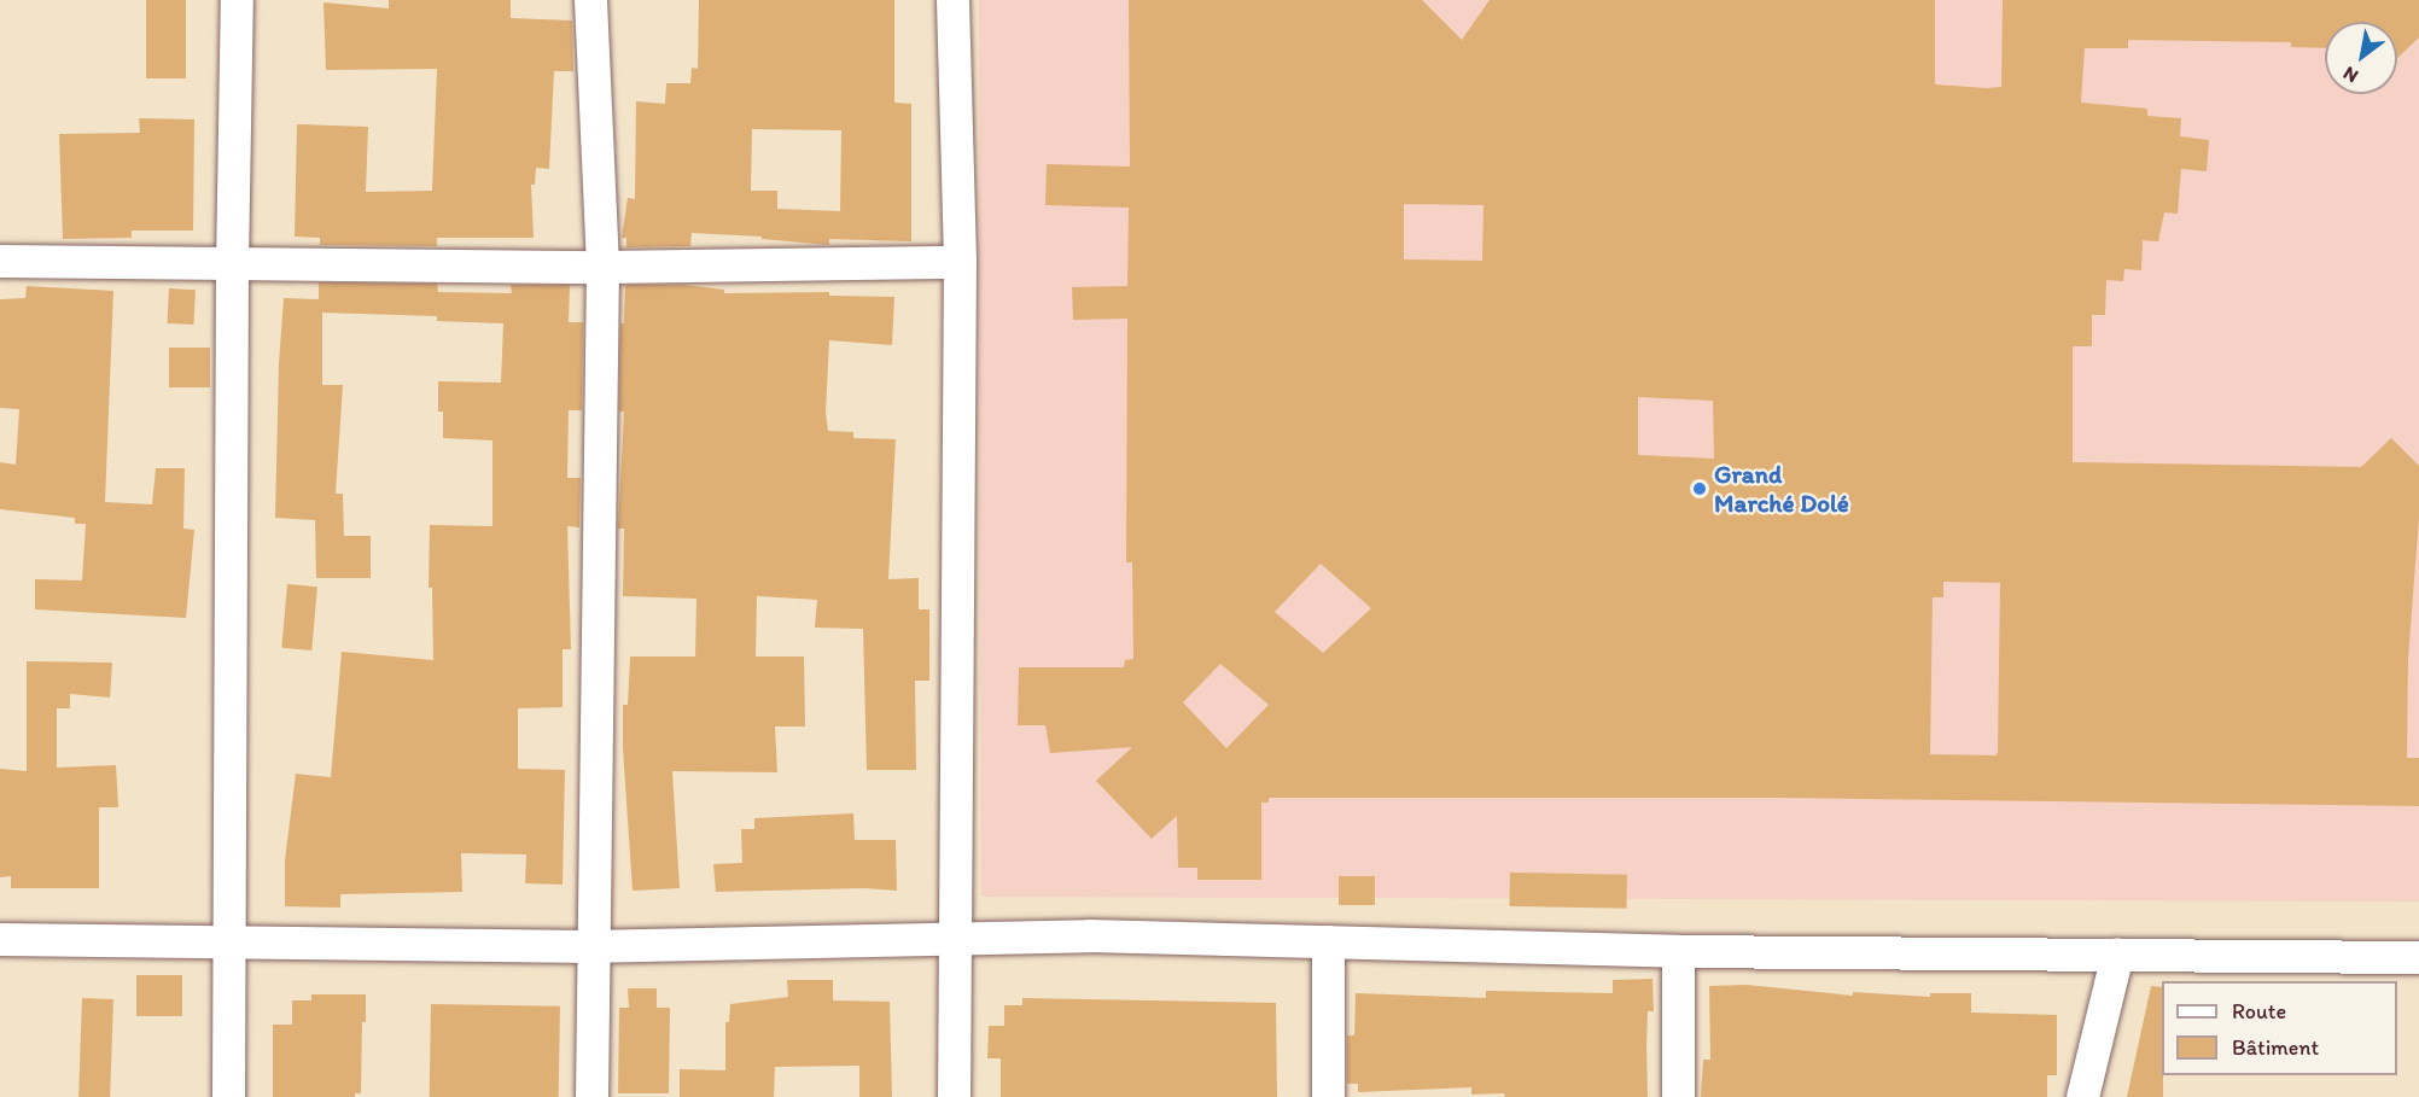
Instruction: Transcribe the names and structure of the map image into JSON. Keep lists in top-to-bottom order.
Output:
{
  "places": ["Grand Marché Dolé"],
  "legend": ["Route", "Bâtiment"],
  "north": "bottom left"
}
